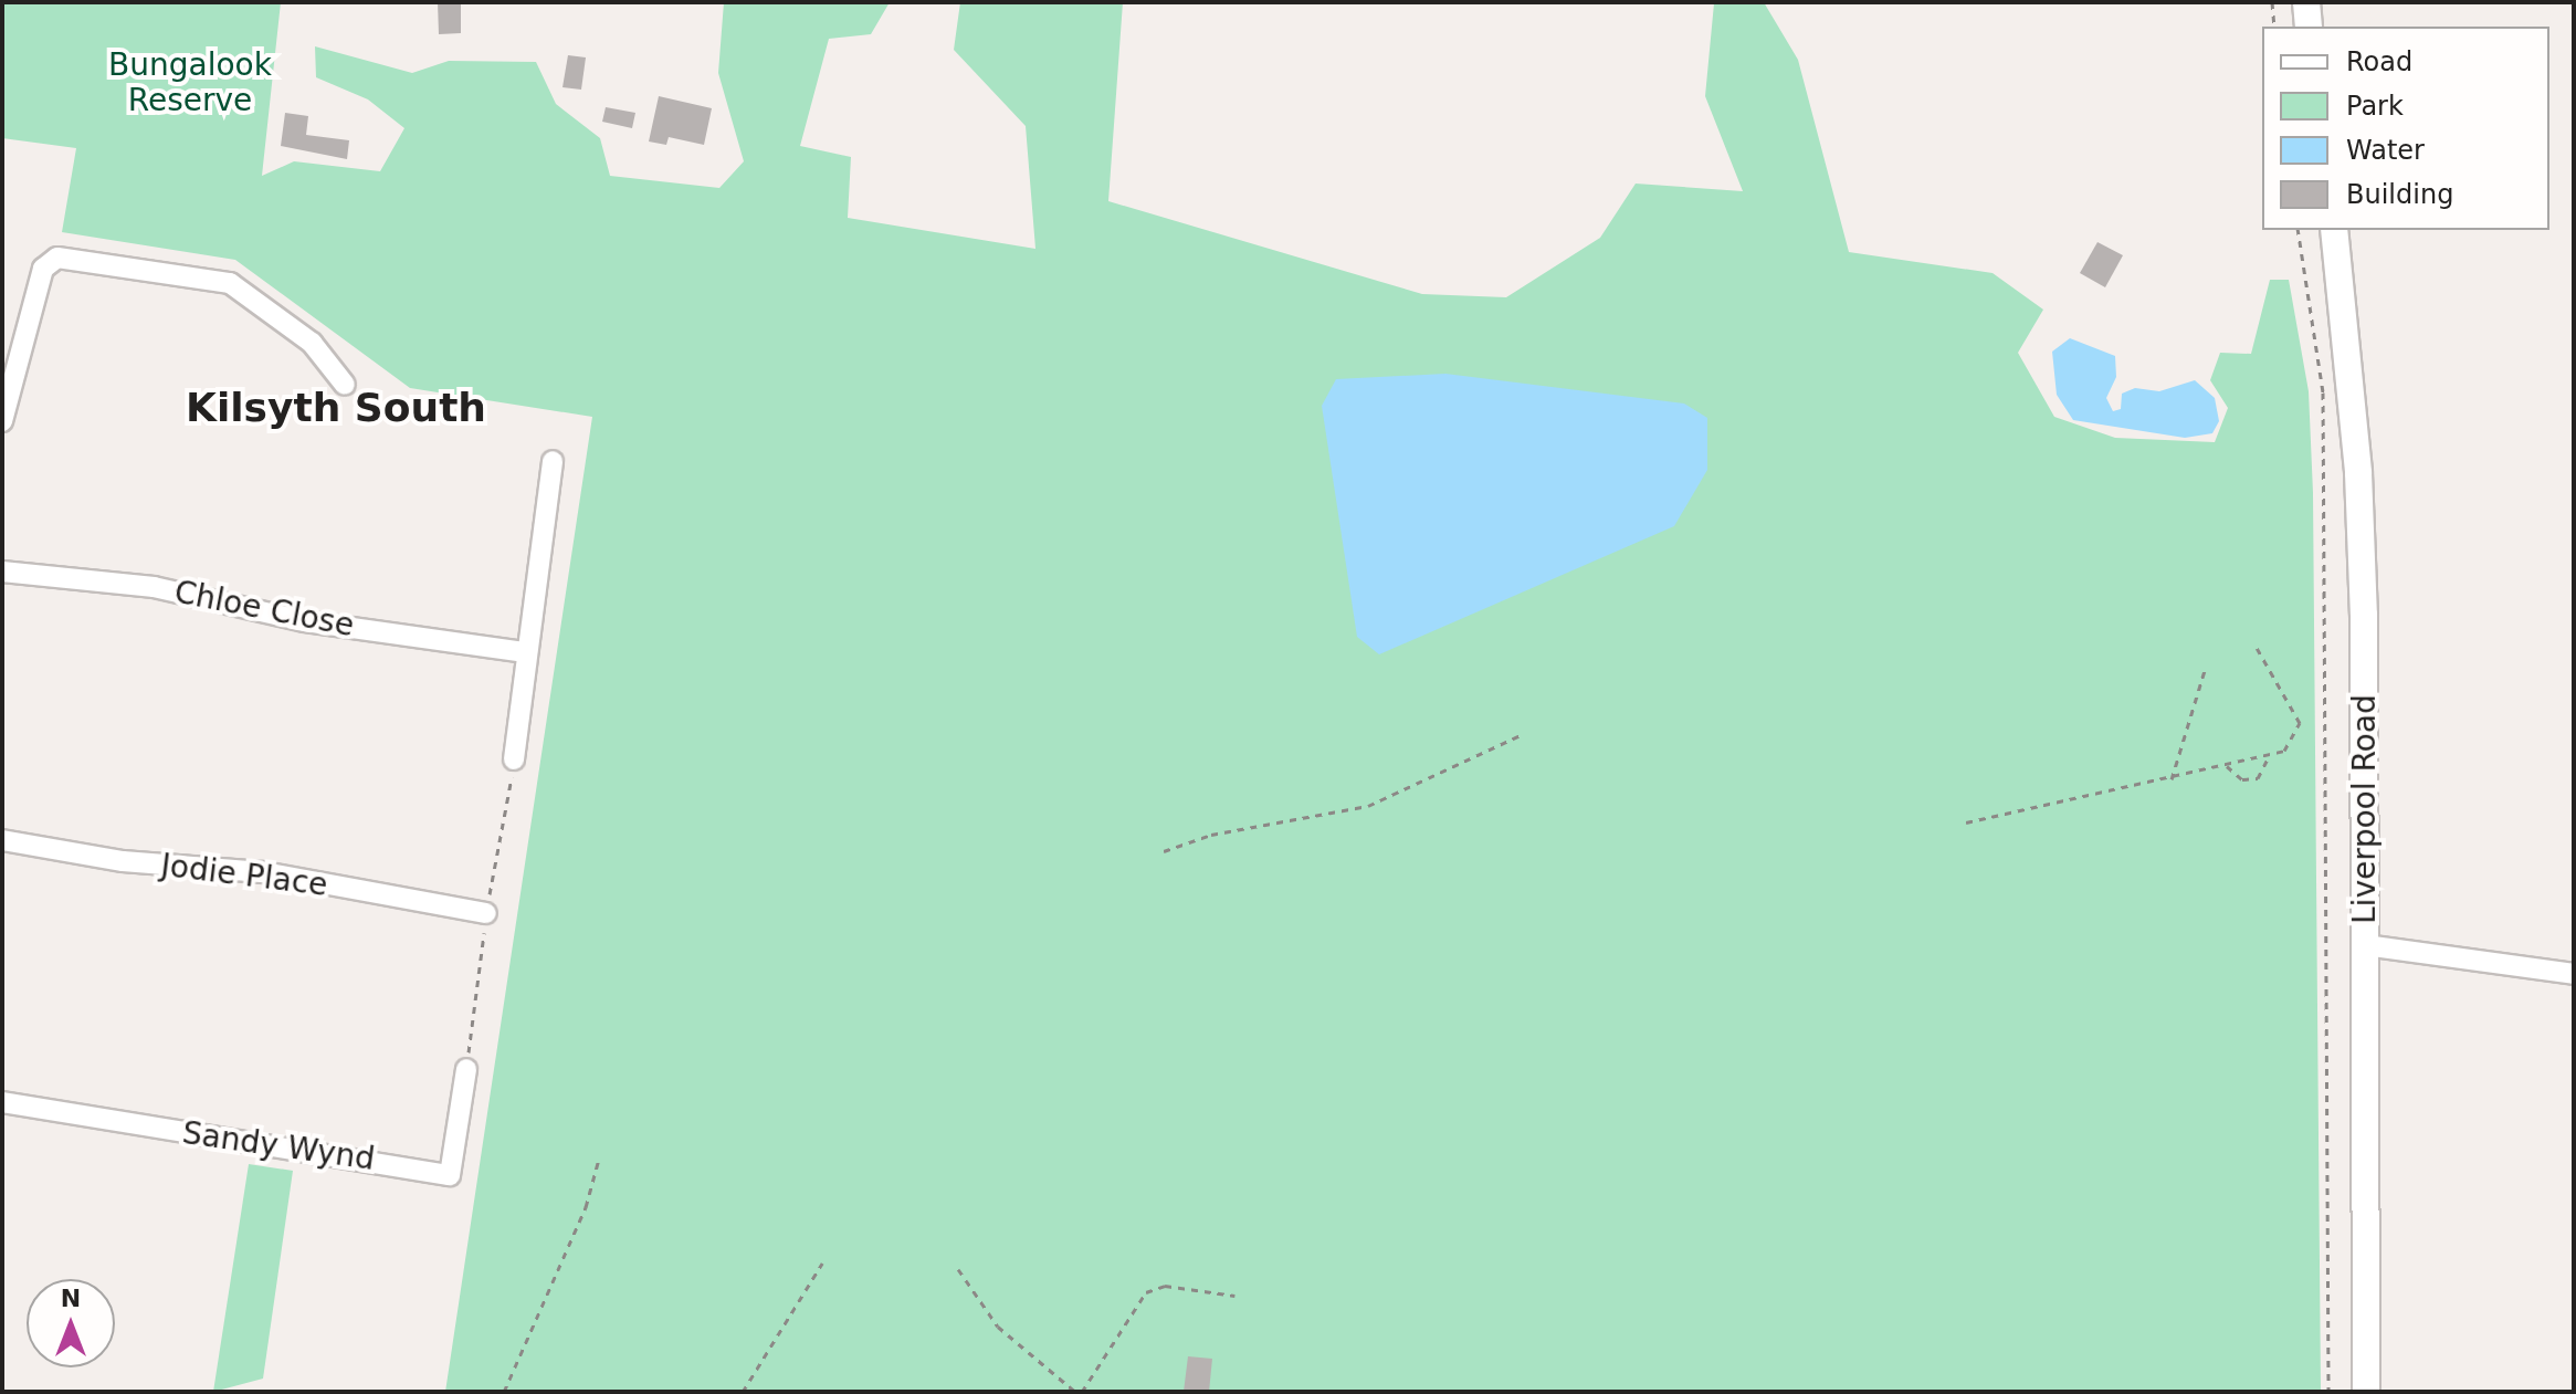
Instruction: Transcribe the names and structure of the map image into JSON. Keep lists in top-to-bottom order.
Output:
{
  "streets": {
    "main road": ["Liverpool Road"],
    "street": ["Chloe Close", "Jodie Place", "Sandy Wynd"]
  },
  "districts": ["Kilsyth South"],
  "parks": ["Bungalook Reserve"],
  "legend": [
    "Road",
    "Park",
    "Water",
    "Building"
  ],
  "north": "top"
}
